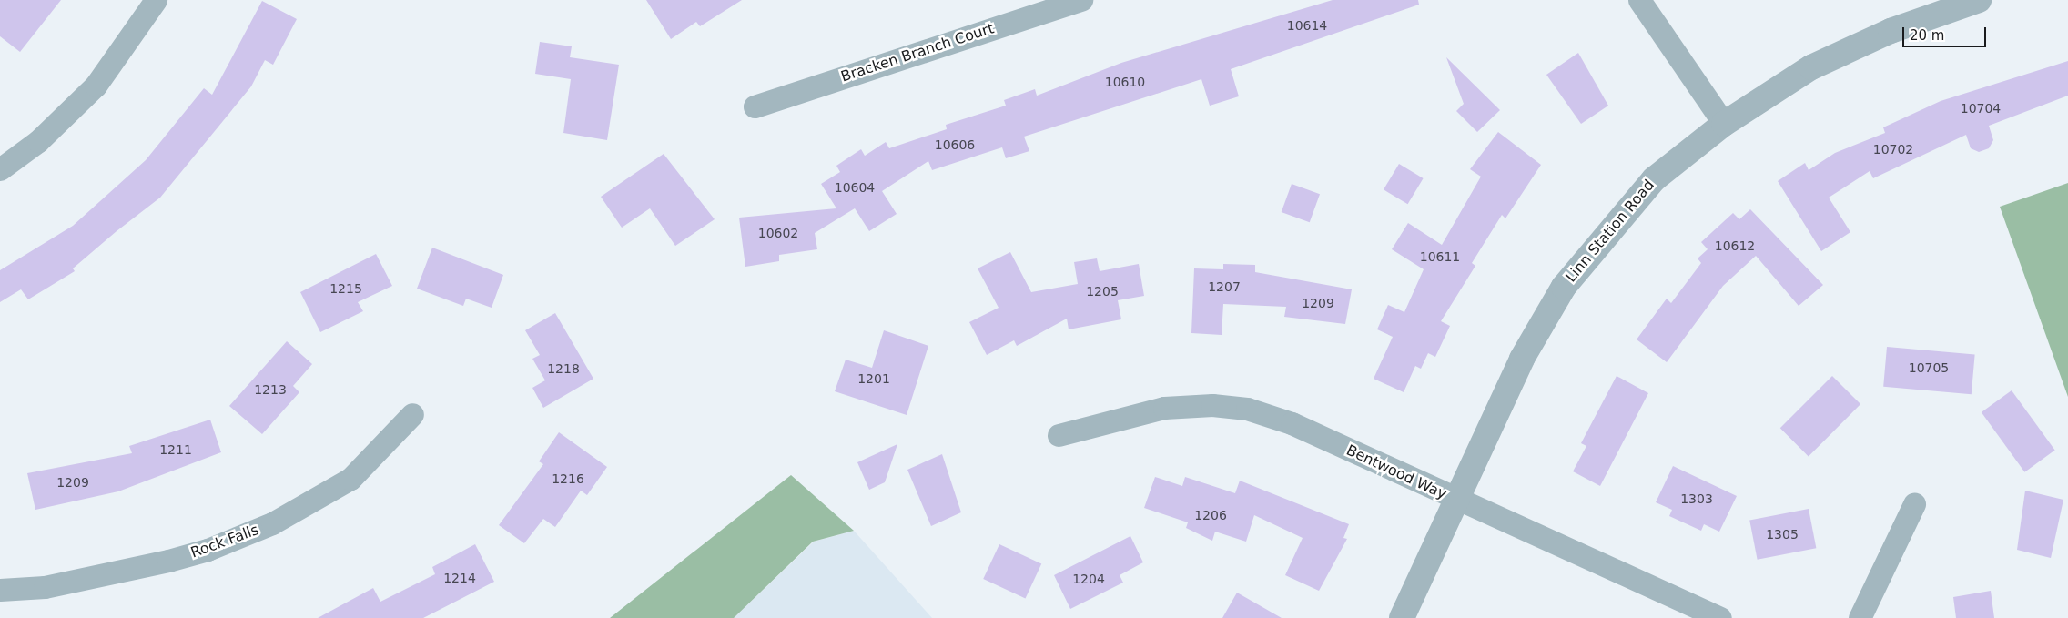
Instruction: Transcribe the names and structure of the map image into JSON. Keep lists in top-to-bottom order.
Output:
{
  "streets": {
    "street": [
      "Bracken Branch Court",
      "Linn Station Road",
      "Bentwood Way",
      "Rock Falls"
    ]
  },
  "crossings": [
    ["Linn Station Road", "Bentwood Way"]
  ],
  "house_numbers": [
    "10614",
    "10610",
    "10704",
    "10606",
    "10702",
    "10604",
    "10602",
    "10612",
    "10611",
    "1207",
    "1215",
    "1205",
    "1209",
    "10705",
    "1218",
    "1201",
    "1213",
    "1211",
    "1216",
    "1209",
    "1303",
    "1206",
    "1305",
    "1214",
    "1204"
  ],
  "scale_bar": "20 m"
}
